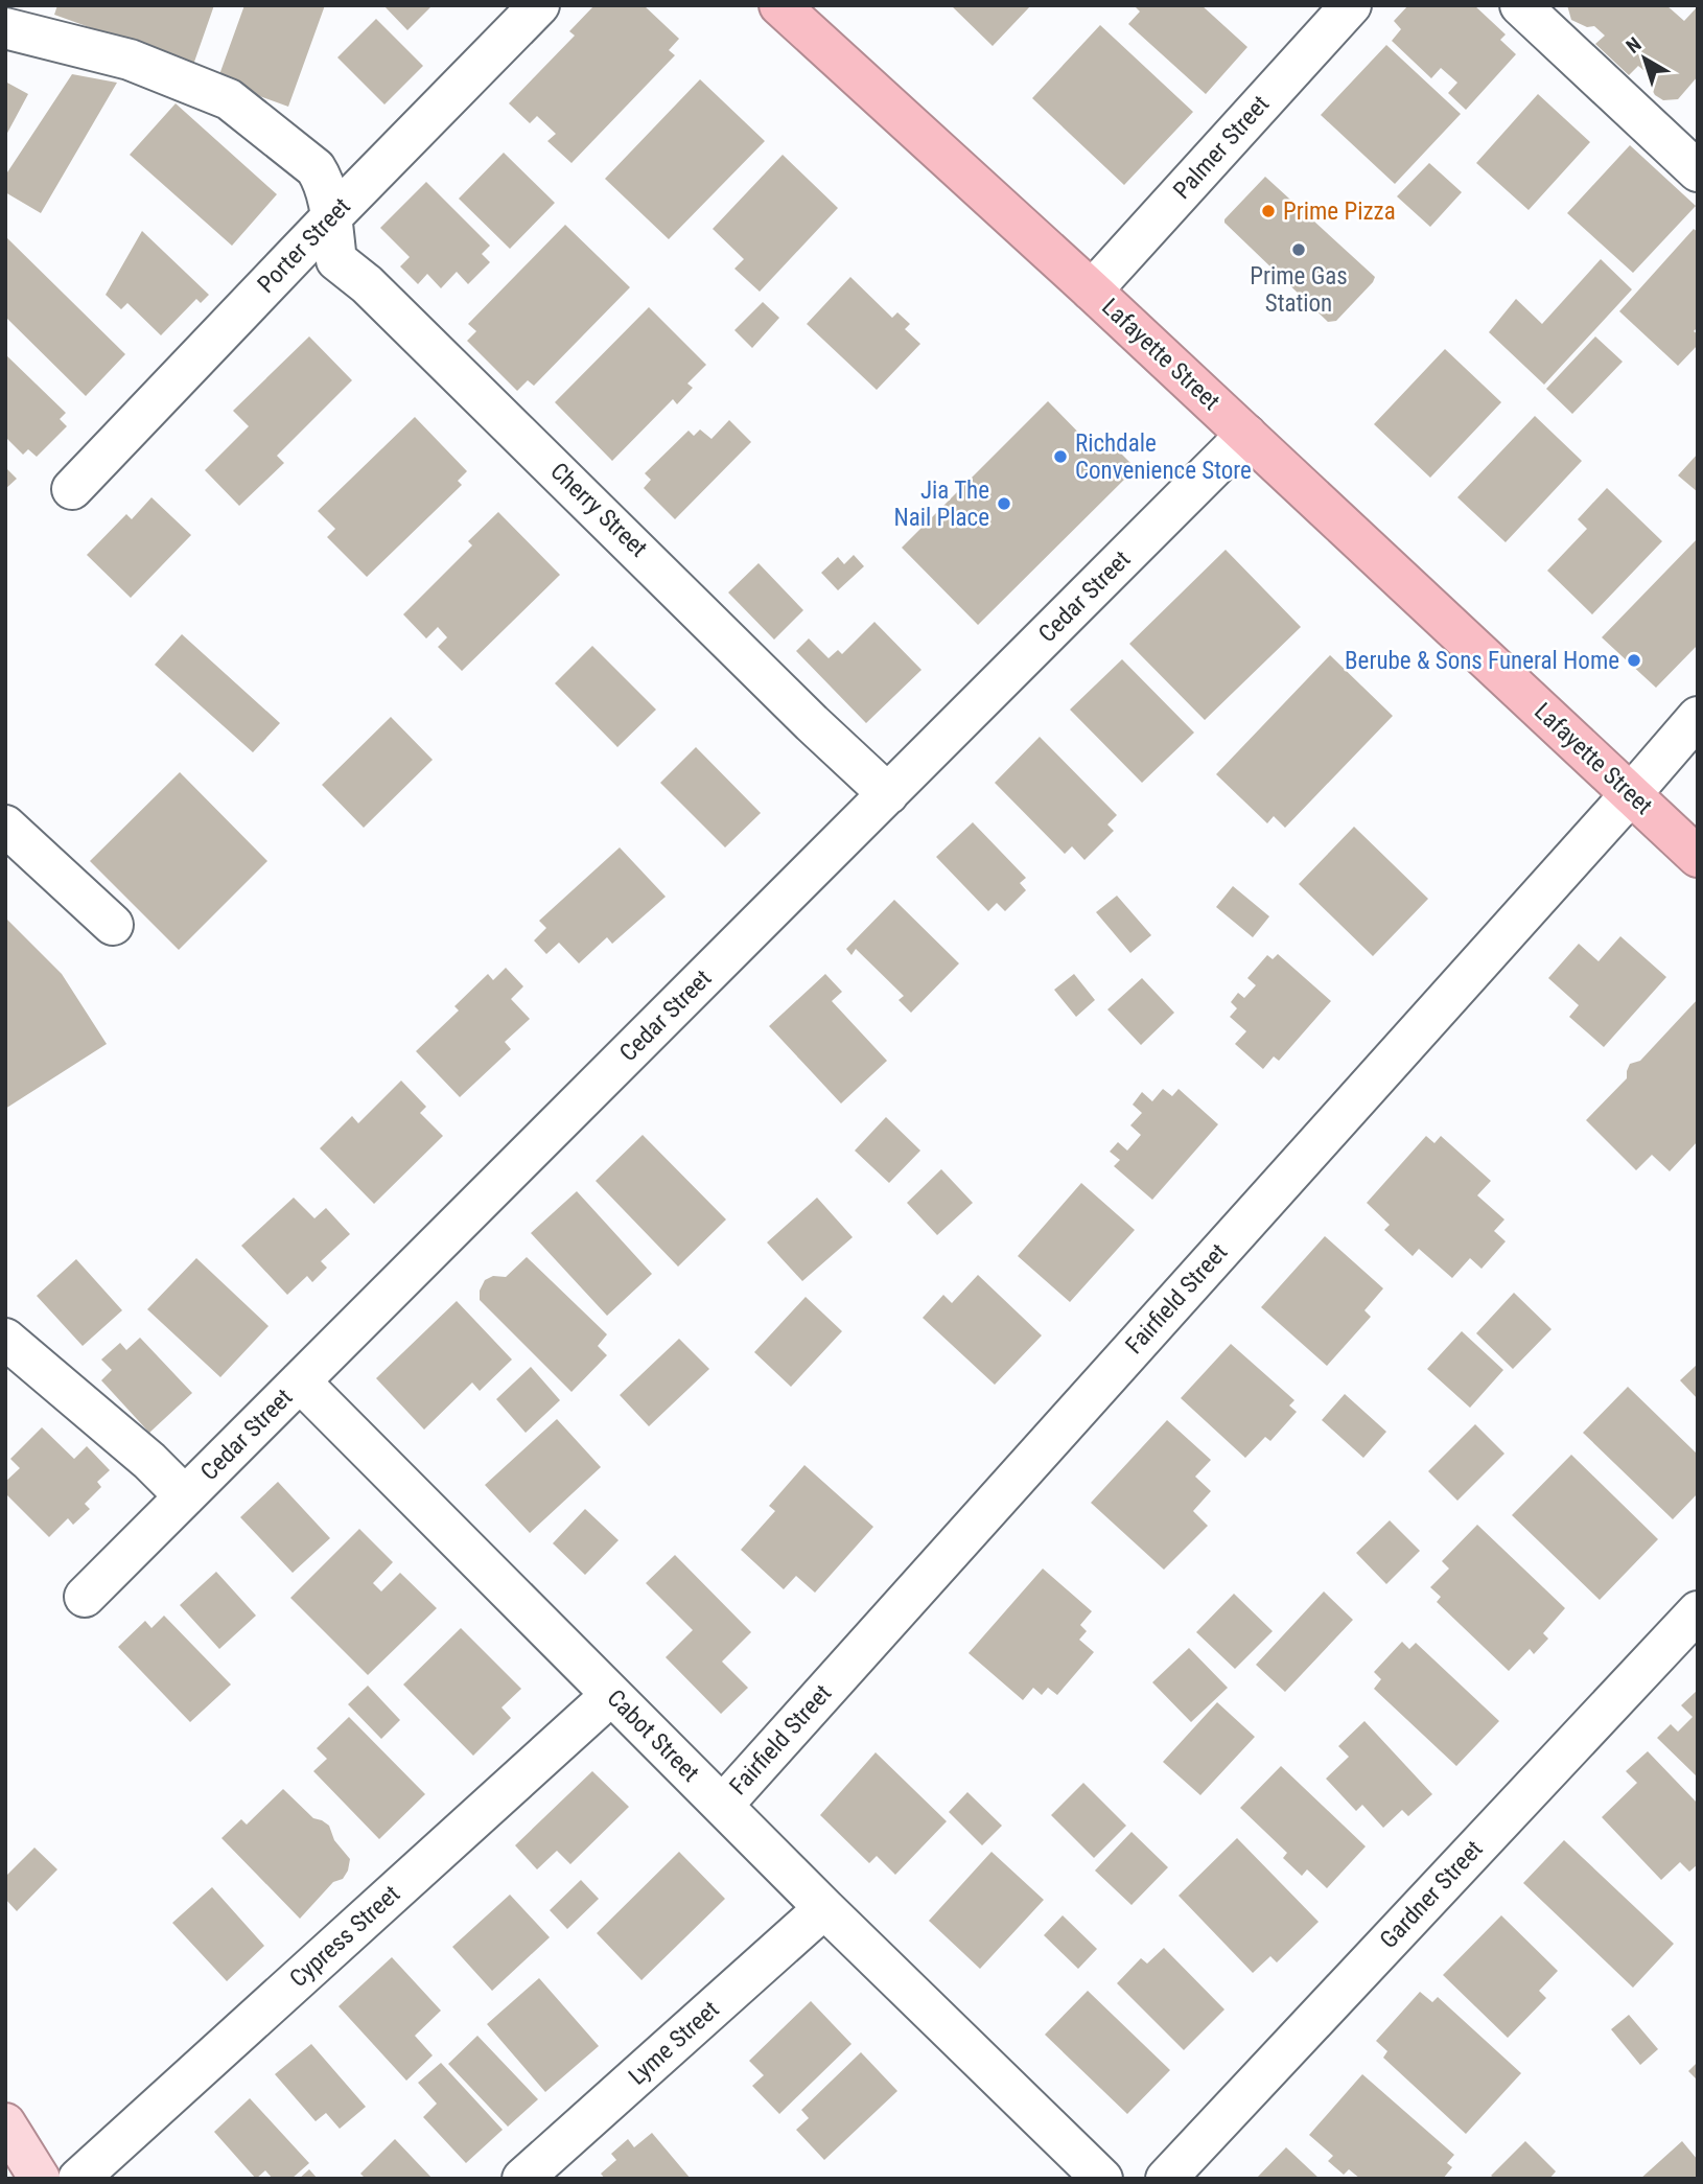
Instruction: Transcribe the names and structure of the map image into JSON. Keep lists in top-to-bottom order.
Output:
{
  "streets": {
    "highway": ["Lafayette Street"],
    "street": [
      "Palmer Street",
      "Porter Street",
      "Cherry Street",
      "Cedar Street",
      "Fairfield Street",
      "Cabot Street",
      "Gardner Street",
      "Cypress Street",
      "Lyme Street"
    ]
  },
  "crossings": [
    ["Palmer Street", "Lafayette Street"],
    ["Porter Street", "Cherry Street"],
    ["Lafayette Street", "Cedar Street"],
    ["Lafayette Street", "Fairfield Street"],
    ["Cherry Street", "Cedar Street"],
    ["Cedar Street", "Cabot Street"],
    ["Fairfield Street", "Cabot Street"],
    ["Cabot Street", "Cypress Street"],
    ["Cabot Street", "Lyme Street"]
  ],
  "places": [
    "Prime Pizza",
    "Prime Gas Station",
    "Richdale Convenience Store",
    "Jia The Nail Place",
    "Berube & Sons Funeral Home"
  ],
  "north": "top left"
}
